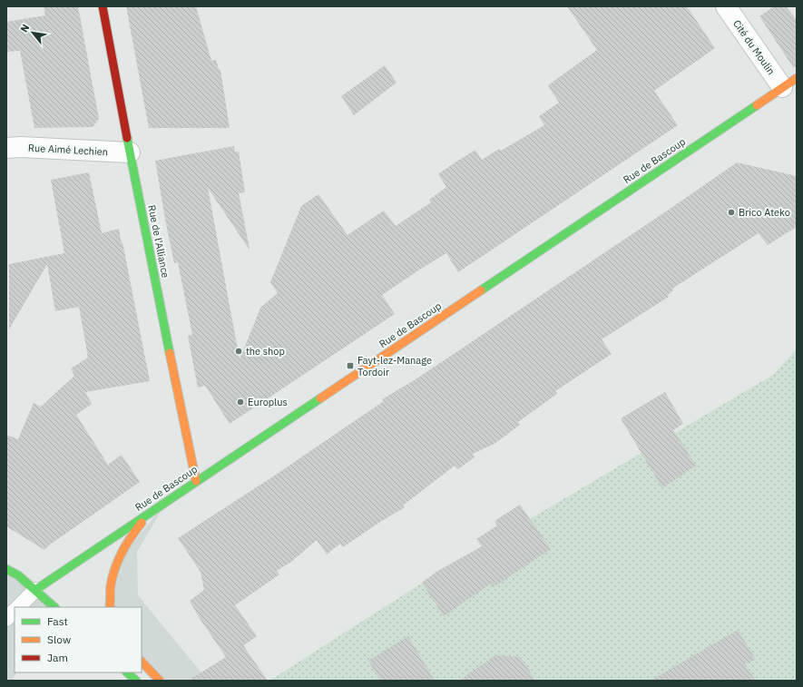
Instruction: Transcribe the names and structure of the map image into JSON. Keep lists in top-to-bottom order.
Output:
{
  "streets": {
    "main road": ["Rue de Bascoup", "Rue de l'Alliance"],
    "street": ["Cité du Moulin", "Rue Aimé Lechien"]
  },
  "crossings": [
    ["Cité du Moulin", "Rue de Bascoup"],
    ["Rue Aimé Lechien", "Rue de l'Alliance"],
    ["Rue de Bascoup", "Rue de l'Alliance"]
  ],
  "places": {
    "other": ["Brico Ateko", "the shop", "Europlus"],
    "transit": ["Fayt-lez-Manage Tordoir"]
  },
  "legend": ["Fast", "Slow", "Jam"],
  "north": "top left"
}
